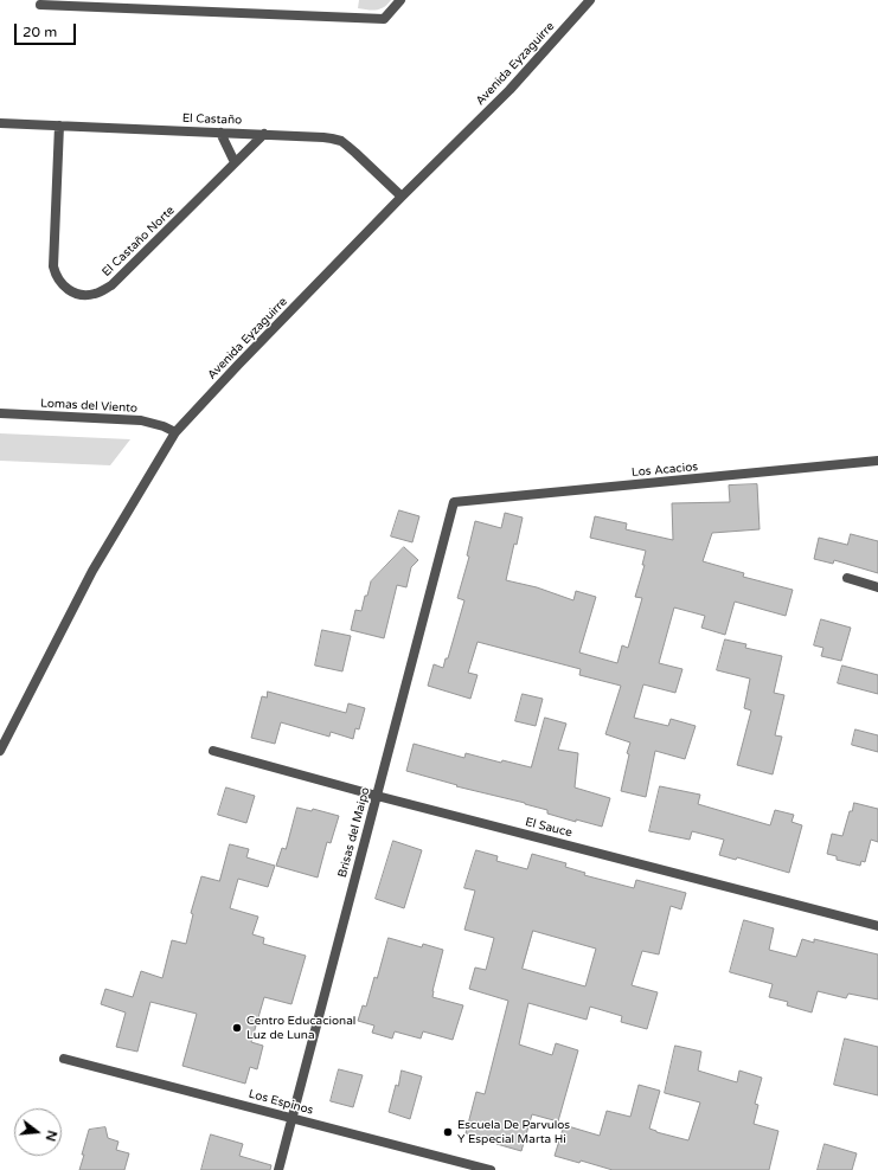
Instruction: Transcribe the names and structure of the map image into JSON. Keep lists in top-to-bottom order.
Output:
{
  "streets": {
    "street": [
      "Avenida Eyzaguirre",
      "El Castaño",
      "El Castaño Norte",
      "Lomas del Viento",
      "Los Acacios",
      "El Sauce",
      "Brisas del Maipo",
      "Los Espinos"
    ]
  },
  "crossings": [
    ["Avenida Eyzaguirre", "El Castaño"],
    ["Avenida Eyzaguirre", "Lomas del Viento"],
    ["El Castaño", "El Castaño Norte"],
    ["Los Acacios", "Brisas del Maipo"],
    ["El Sauce", "Brisas del Maipo"],
    ["Brisas del Maipo", "Los Espinos"]
  ],
  "places": ["Centro Educacional Luz de Luna", "Escuela De Parvulos Y Especial Marta Hi"],
  "scale_bar": "20 m",
  "north": "right"
}
